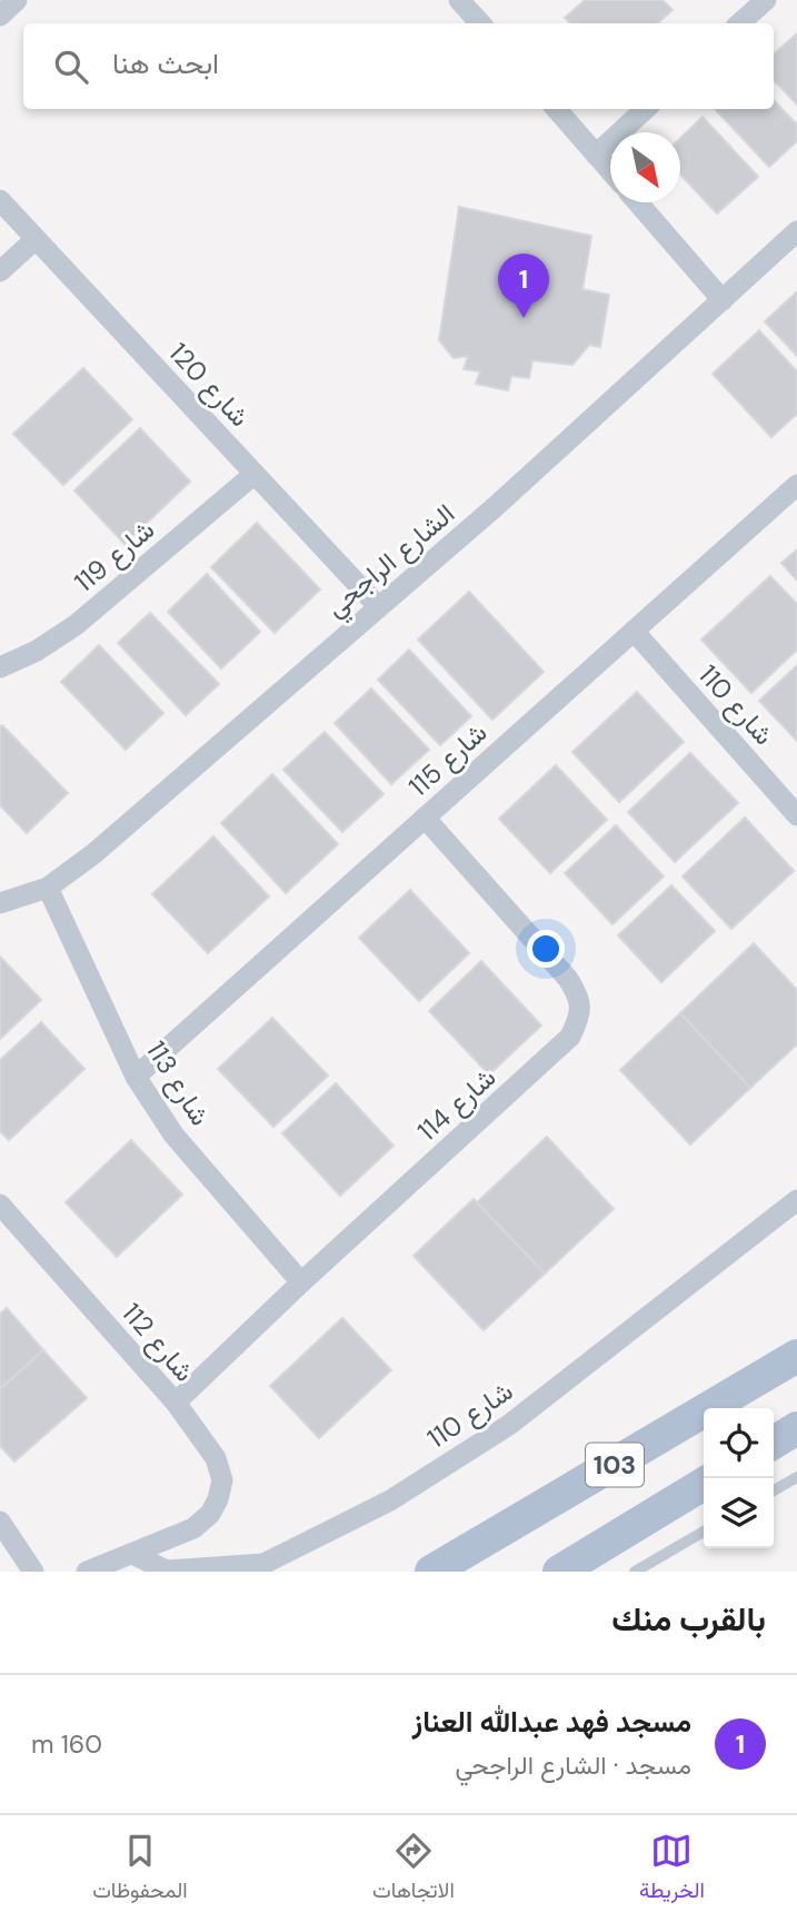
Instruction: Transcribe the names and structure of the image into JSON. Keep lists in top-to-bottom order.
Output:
{
  "streets": {
    "main road": ["103"],
    "street": [
      "شارع 120",
      "شارع 119",
      "الشارع الراجحي",
      "شارع 110",
      "شارع 115",
      "شارع 113",
      "114 شارع",
      "شارع 112"
    ]
  },
  "crossings": [
    ["شارع 120", "شارع 119"],
    ["شارع 120", "الشارع الراجحي"],
    ["الشارع الراجحي", "شارع 113"],
    ["شارع 110", "شارع 115"],
    ["شارع 110", "شارع 112"],
    ["شارع 115", "شارع 113"],
    ["شارع 115", "114 شارع"],
    ["شارع 113", "114 شارع"],
    ["114 شارع", "شارع 112"]
  ],
  "north": "bottom right",
  "page": {
    "search": "ابحث هنا",
    "pins": "1",
    "heading": "بالقرب منك",
    "list": [
      {
        "mark": "1",
        "name": "مسجد فهد عبدالله العناز",
        "note": "مسجد · الشارع الراجحي",
        "value": "160 m"
      }
    ],
    "nav": ["الخريطة", "الاتجاهات", "المحفوظات"]
  }
}
